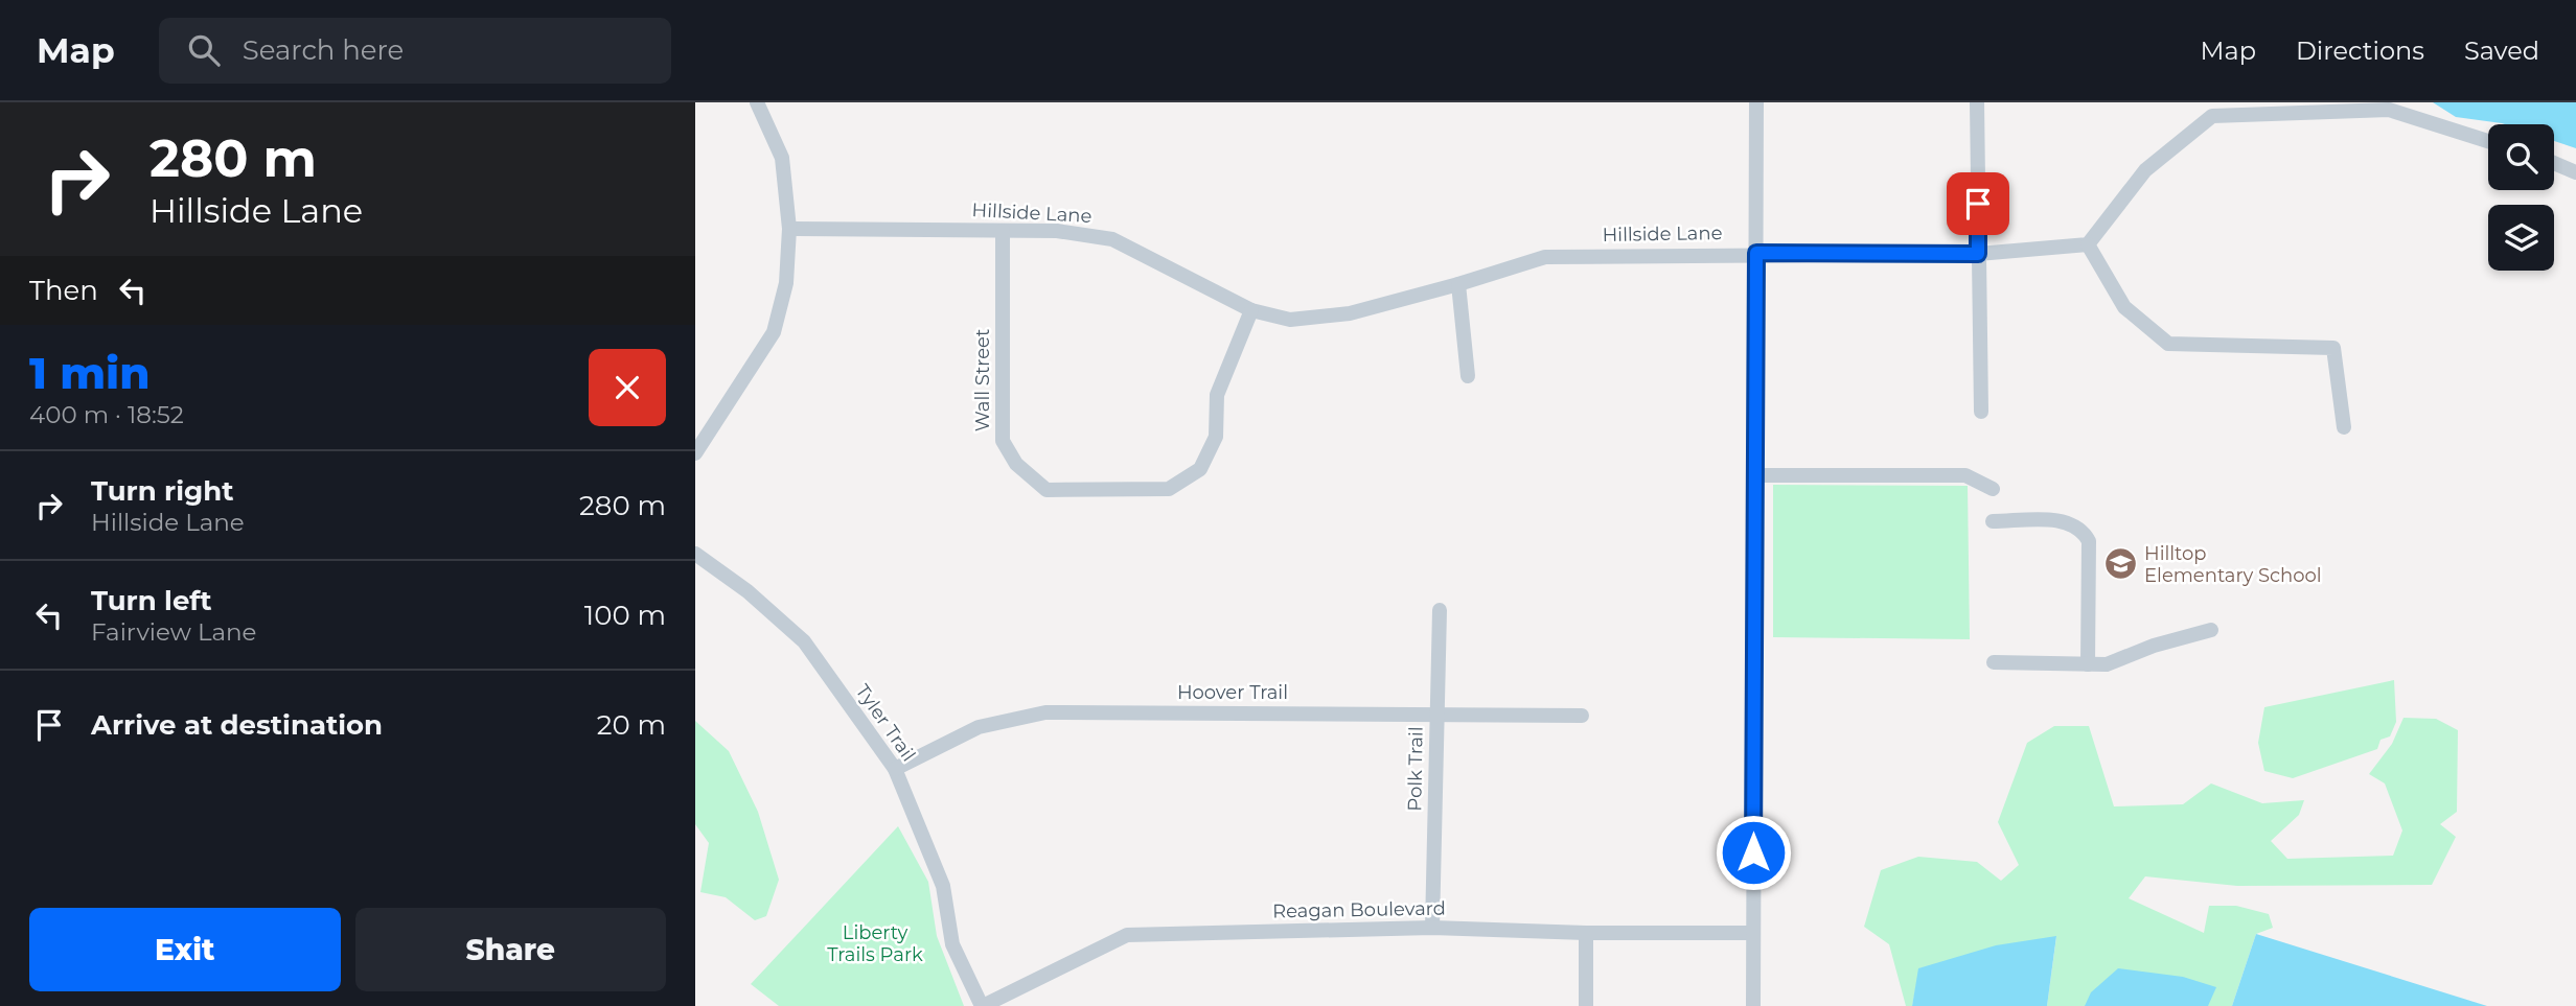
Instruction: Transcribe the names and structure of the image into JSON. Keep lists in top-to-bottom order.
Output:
{
  "streets": {
    "street": [
      "Hillside Lane",
      "Wall Street",
      "Hoover Trail",
      "Tyler Trail",
      "Polk Trail",
      "Reagan Boulevard"
    ]
  },
  "crossings": [
    ["Hillside Lane", "Wall Street"],
    ["Hoover Trail", "Tyler Trail"],
    ["Hoover Trail", "Polk Trail"],
    ["Tyler Trail", "Reagan Boulevard"],
    ["Polk Trail", "Reagan Boulevard"]
  ],
  "parks": ["Liberty Trails Park"],
  "places": {
    "school or university": ["Hilltop Elementary School"]
  },
  "page": {
    "header": "Map",
    "search": "Search here",
    "nav": ["Map", "Directions", "Saved"],
    "turn": ["280 m", "Hillside Lane"],
    "then": "Then",
    "heading": ["1 min", "400 m · 18:52"],
    "list": [
      {
        "name": "Turn right",
        "note": "Hillside Lane",
        "value": "280 m"
      },
      {
        "name": "Turn left",
        "note": "Fairview Lane",
        "value": "100 m"
      },
      {
        "name": "Arrive at destination",
        "value": "20 m"
      }
    ],
    "buttons": ["Exit", "Share"]
  }
}
